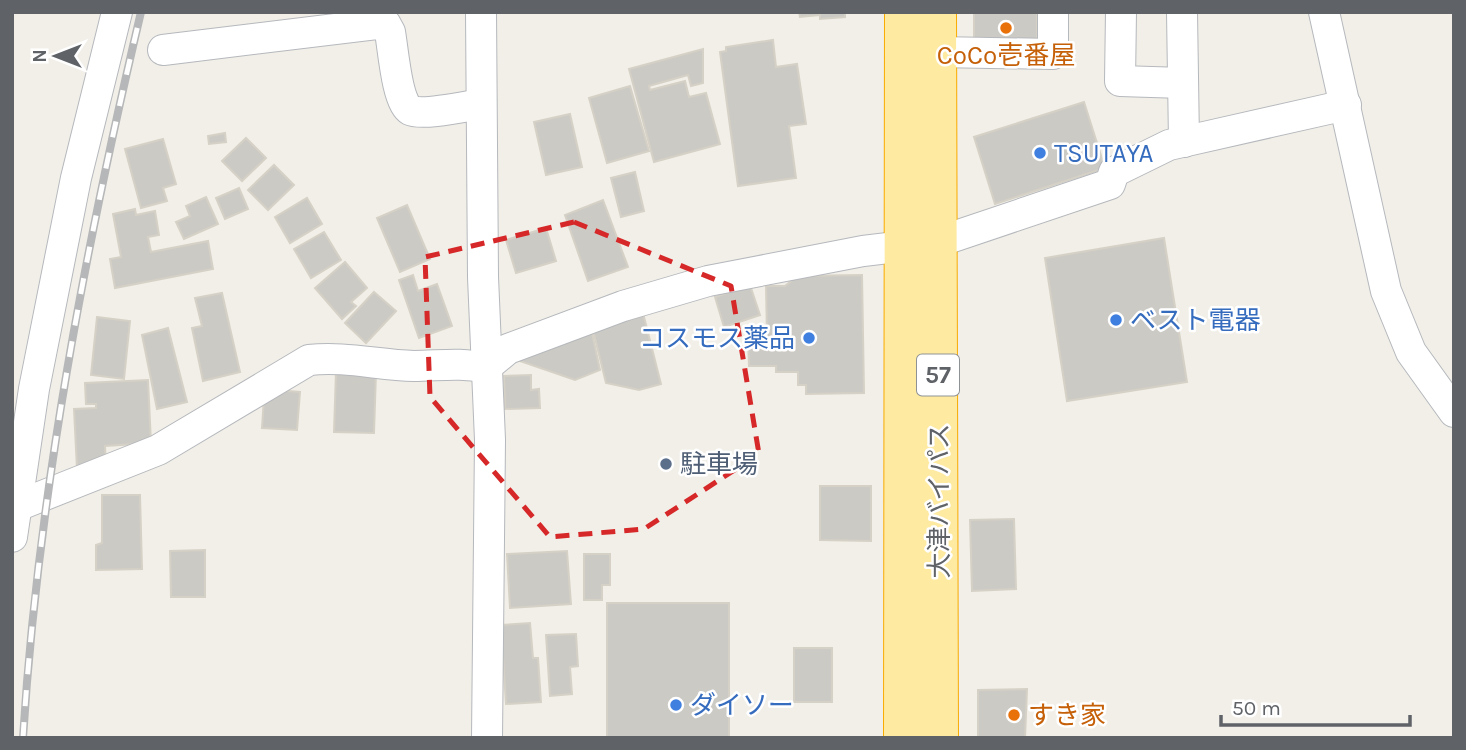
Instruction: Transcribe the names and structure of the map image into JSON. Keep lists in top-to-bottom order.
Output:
{
  "streets": {
    "highway": ["57", "大津バイパス"]
  },
  "places": [
    "CoCo壱番屋",
    "TSUTAYA",
    "ベスト電器",
    "コスモス薬品",
    "駐車場",
    "ダイソー",
    "すき家"
  ],
  "scale_bar": "50 m",
  "north": "left"
}
